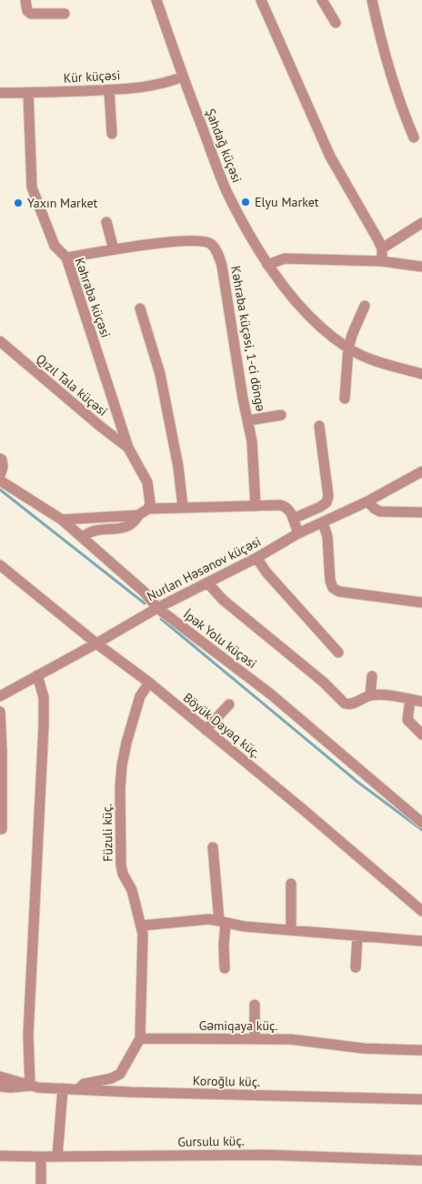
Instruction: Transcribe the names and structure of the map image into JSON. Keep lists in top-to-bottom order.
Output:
{
  "streets": {
    "street": [
      "Kür küçəsi",
      "Şahdağ küçəsi",
      "Kəhraba küçəsi",
      "Kəhraba küçəsi, 1-ci döngə",
      "Qızıl Tala küçəsi",
      "Nurlan Həsənov küçəsi",
      "İpək Yolu küçəsi",
      "Böyük Dayaq küç.",
      "Füzuli küç.",
      "Gəmiqaya küç.",
      "Koroğlu küç.",
      "Gursulu küç."
    ]
  },
  "crossings": [
    ["Kür küçəsi", "Şahdağ küçəsi"],
    ["Kür küçəsi", "Kəhraba küçəsi"],
    ["Kəhraba küçəsi", "Kəhraba küçəsi, 1-ci döngə"],
    ["Kəhraba küçəsi", "Qızıl Tala küçəsi"],
    ["Nurlan Həsənov küçəsi", "İpək Yolu küçəsi"],
    ["Nurlan Həsənov küçəsi", "Böyük Dayaq küç."],
    ["Böyük Dayaq küç.", "Füzuli küç."],
    ["Füzuli küç.", "Gəmiqaya küç."]
  ],
  "places": ["Elyu Market", "Yaxın Market"]
}
